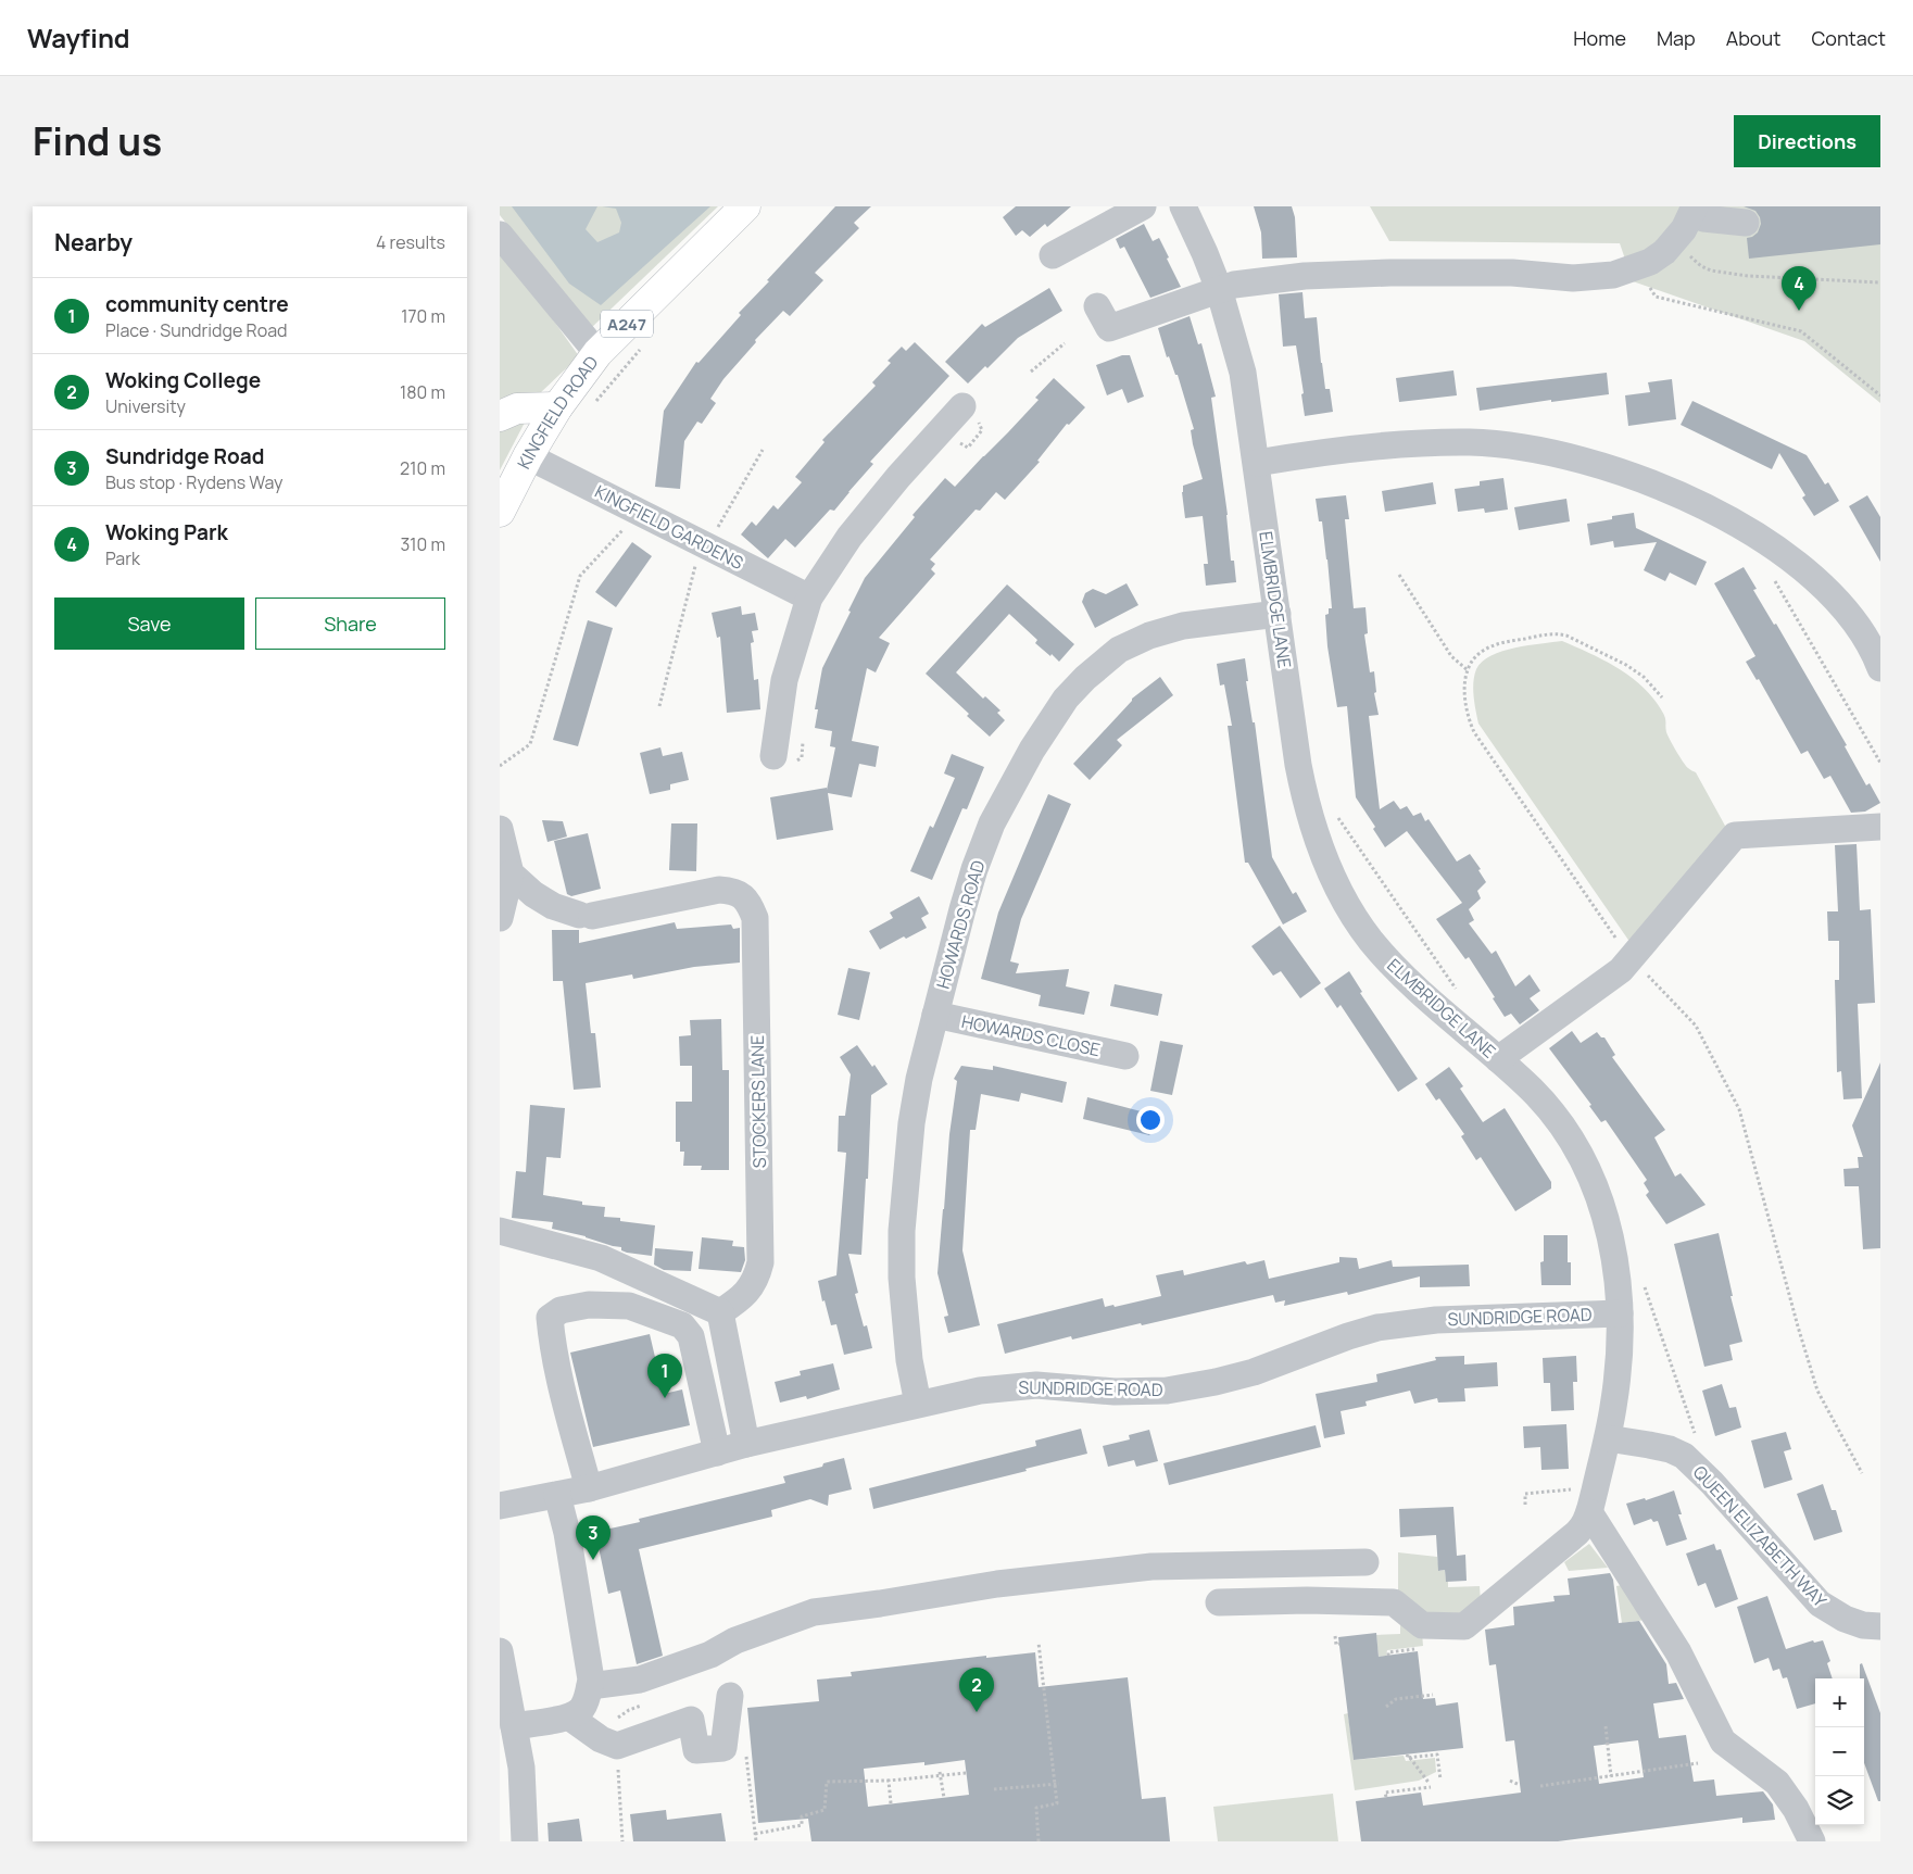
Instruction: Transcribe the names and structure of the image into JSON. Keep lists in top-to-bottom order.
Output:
{
  "streets": {
    "main road": ["A247", "KINGFIELD ROAD"],
    "street": [
      "KINGFIELD GARDENS",
      "ELMBRIDGE LANE",
      "HOWARDS ROAD",
      "HOWARDS CLOSE",
      "STOCKERS LANE",
      "SUNDRIDGE ROAD",
      "QUEEN ELIZABETH WAY"
    ]
  },
  "crossings": [
    ["KINGFIELD ROAD", "KINGFIELD GARDENS"],
    ["ELMBRIDGE LANE", "HOWARDS ROAD"],
    ["ELMBRIDGE LANE", "SUNDRIDGE ROAD"],
    ["ELMBRIDGE LANE", "QUEEN ELIZABETH WAY"],
    ["HOWARDS ROAD", "HOWARDS CLOSE"],
    ["HOWARDS ROAD", "SUNDRIDGE ROAD"]
  ],
  "page": {
    "header": "Wayfind",
    "nav": [
      "Home",
      "Map",
      "About",
      "Contact"
    ],
    "title": "Find us",
    "buttons": [
      "Directions",
      ["Save", "Share"]
    ],
    "heading": ["Nearby", "4 results"],
    "pins": [
      "4",
      "1",
      "3",
      "2"
    ],
    "list": [
      {
        "mark": "1",
        "name": "community centre",
        "note": "Place · Sundridge Road",
        "value": "170 m"
      },
      {
        "mark": "2",
        "name": "Woking College",
        "note": "University",
        "value": "180 m"
      },
      {
        "mark": "3",
        "name": "Sundridge Road",
        "note": "Bus stop · Rydens Way",
        "value": "210 m"
      },
      {
        "mark": "4",
        "name": "Woking Park",
        "note": "Park",
        "value": "310 m"
      }
    ],
    "map_buttons": ["+", "−"]
  }
}
